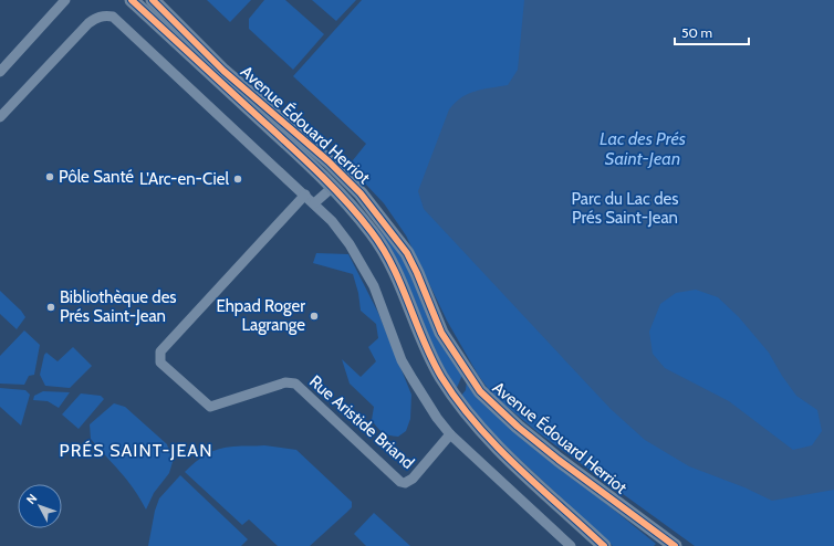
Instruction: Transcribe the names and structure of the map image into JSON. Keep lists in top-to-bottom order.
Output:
{
  "streets": {
    "main road": ["Avenue Édouard Herriot"],
    "street": ["Rue Aristide Briand"]
  },
  "districts": ["PRÉS SAINT-JEAN"],
  "water": ["Lac des Prés Saint-Jean"],
  "parks": ["Parc du Lac des Prés Saint-Jean"],
  "places": [
    "Pôle Santé",
    "L'Arc-en-Ciel",
    "Bibliothèque des Prés Saint-Jean",
    "Ehpad Roger Lagrange"
  ],
  "scale_bar": "50 m",
  "north": "top left"
}
